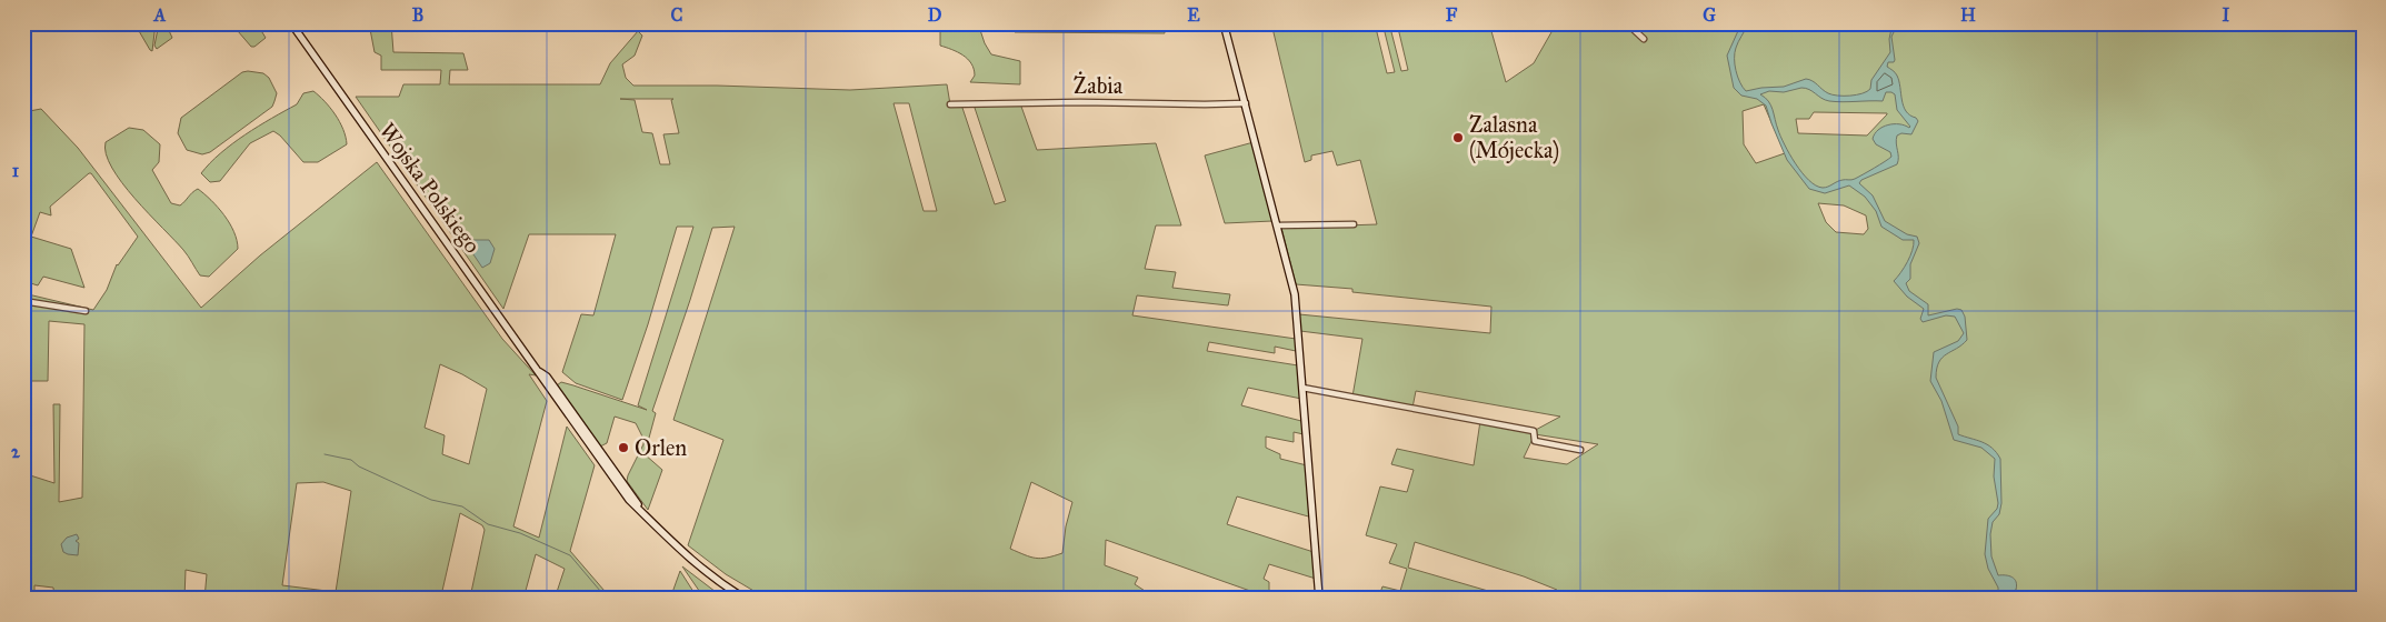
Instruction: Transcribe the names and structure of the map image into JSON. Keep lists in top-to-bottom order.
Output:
{
  "streets": {
    "main road": ["Wojska Polskiego"],
    "street": ["Żabia"]
  },
  "places": ["Zalasna (Mójecka)", "Orlen"],
  "grid": {
    "columns": [
      "A",
      "B",
      "C",
      "D",
      "E",
      "F",
      "G",
      "H",
      "I"
    ],
    "rows": ["1", "2"]
  }
}
